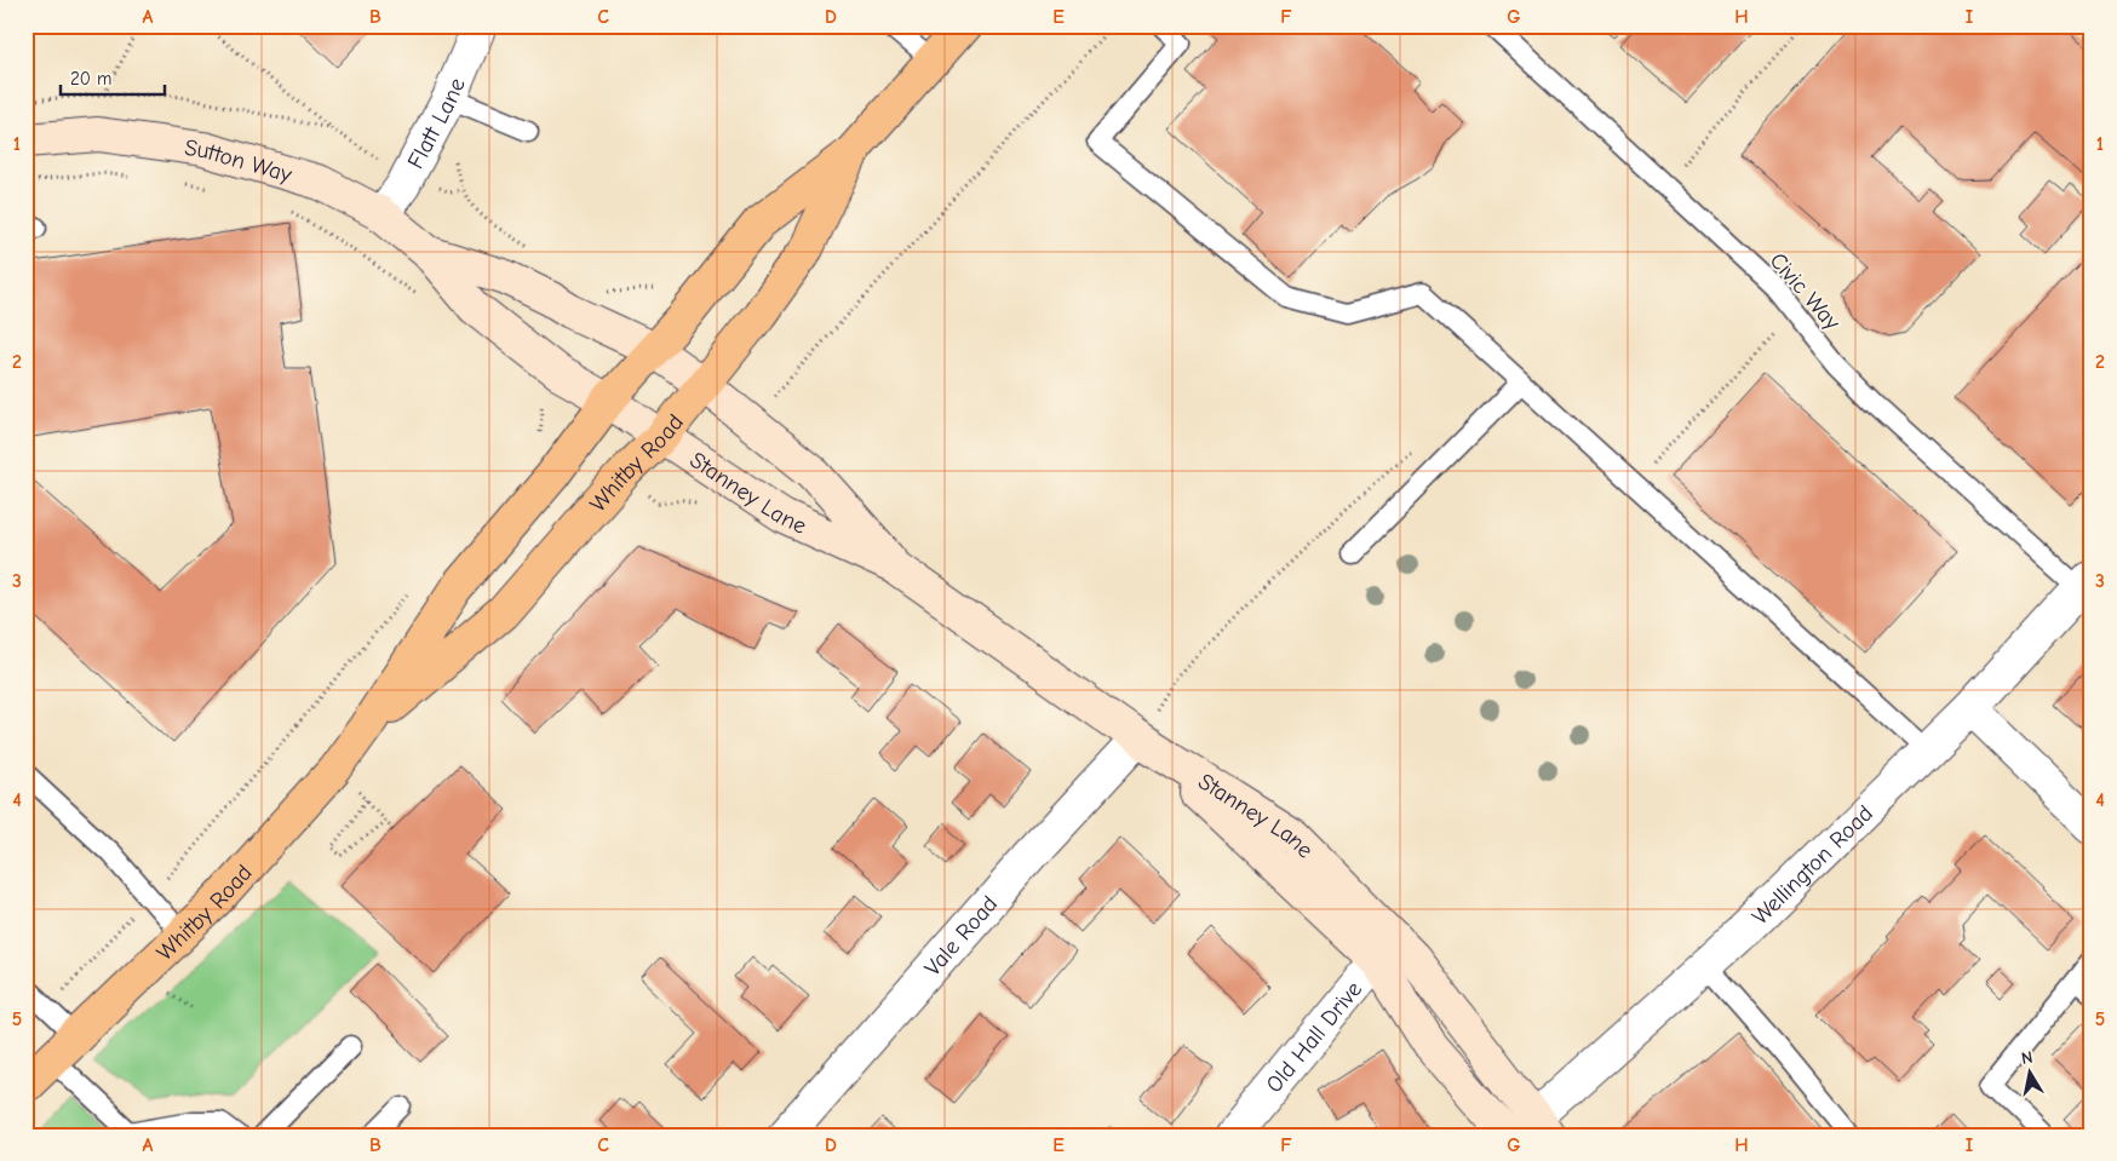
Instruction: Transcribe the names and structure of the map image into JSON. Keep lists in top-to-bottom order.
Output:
{
  "streets": {
    "main road": ["Sutton Way", "Whitby Road", "Stanney Lane"],
    "street": [
      "Flatt Lane",
      "Wellington Road",
      "Vale Road",
      "Old Hall Drive"
    ],
    "lane": ["Civic Way"]
  },
  "crossings": [
    ["Flatt Lane", "Sutton Way"],
    ["Sutton Way", "Whitby Road"],
    ["Sutton Way", "Stanney Lane"],
    ["Civic Way", "Wellington Road"],
    ["Whitby Road", "Stanney Lane"],
    ["Stanney Lane", "Wellington Road"],
    ["Stanney Lane", "Vale Road"],
    ["Stanney Lane", "Old Hall Drive"]
  ],
  "scale_bar": "20 m",
  "north": "top",
  "grid": {
    "columns": [
      "A",
      "B",
      "C",
      "D",
      "E",
      "F",
      "G",
      "H",
      "I"
    ],
    "rows": [
      "1",
      "2",
      "3",
      "4",
      "5"
    ]
  }
}
